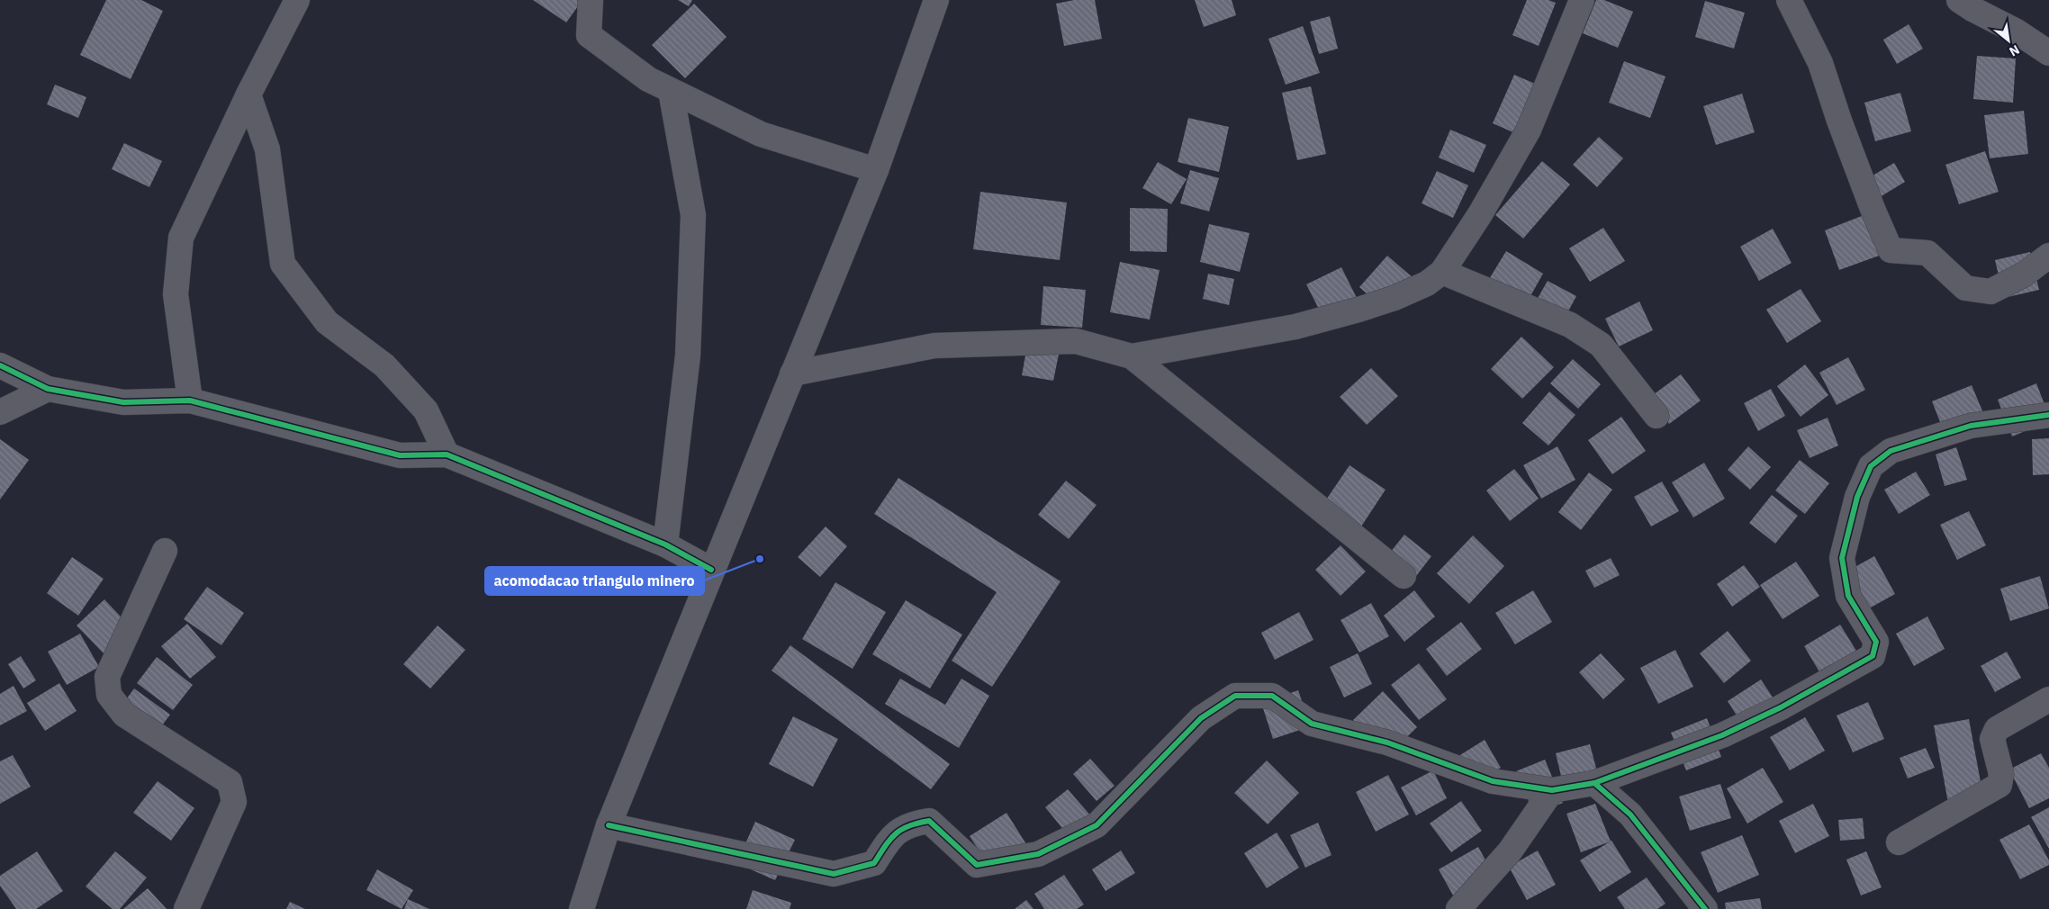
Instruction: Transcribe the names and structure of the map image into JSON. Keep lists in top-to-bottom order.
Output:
{
  "places": ["acomodacao triangulo minero"],
  "north": "bottom right"
}
